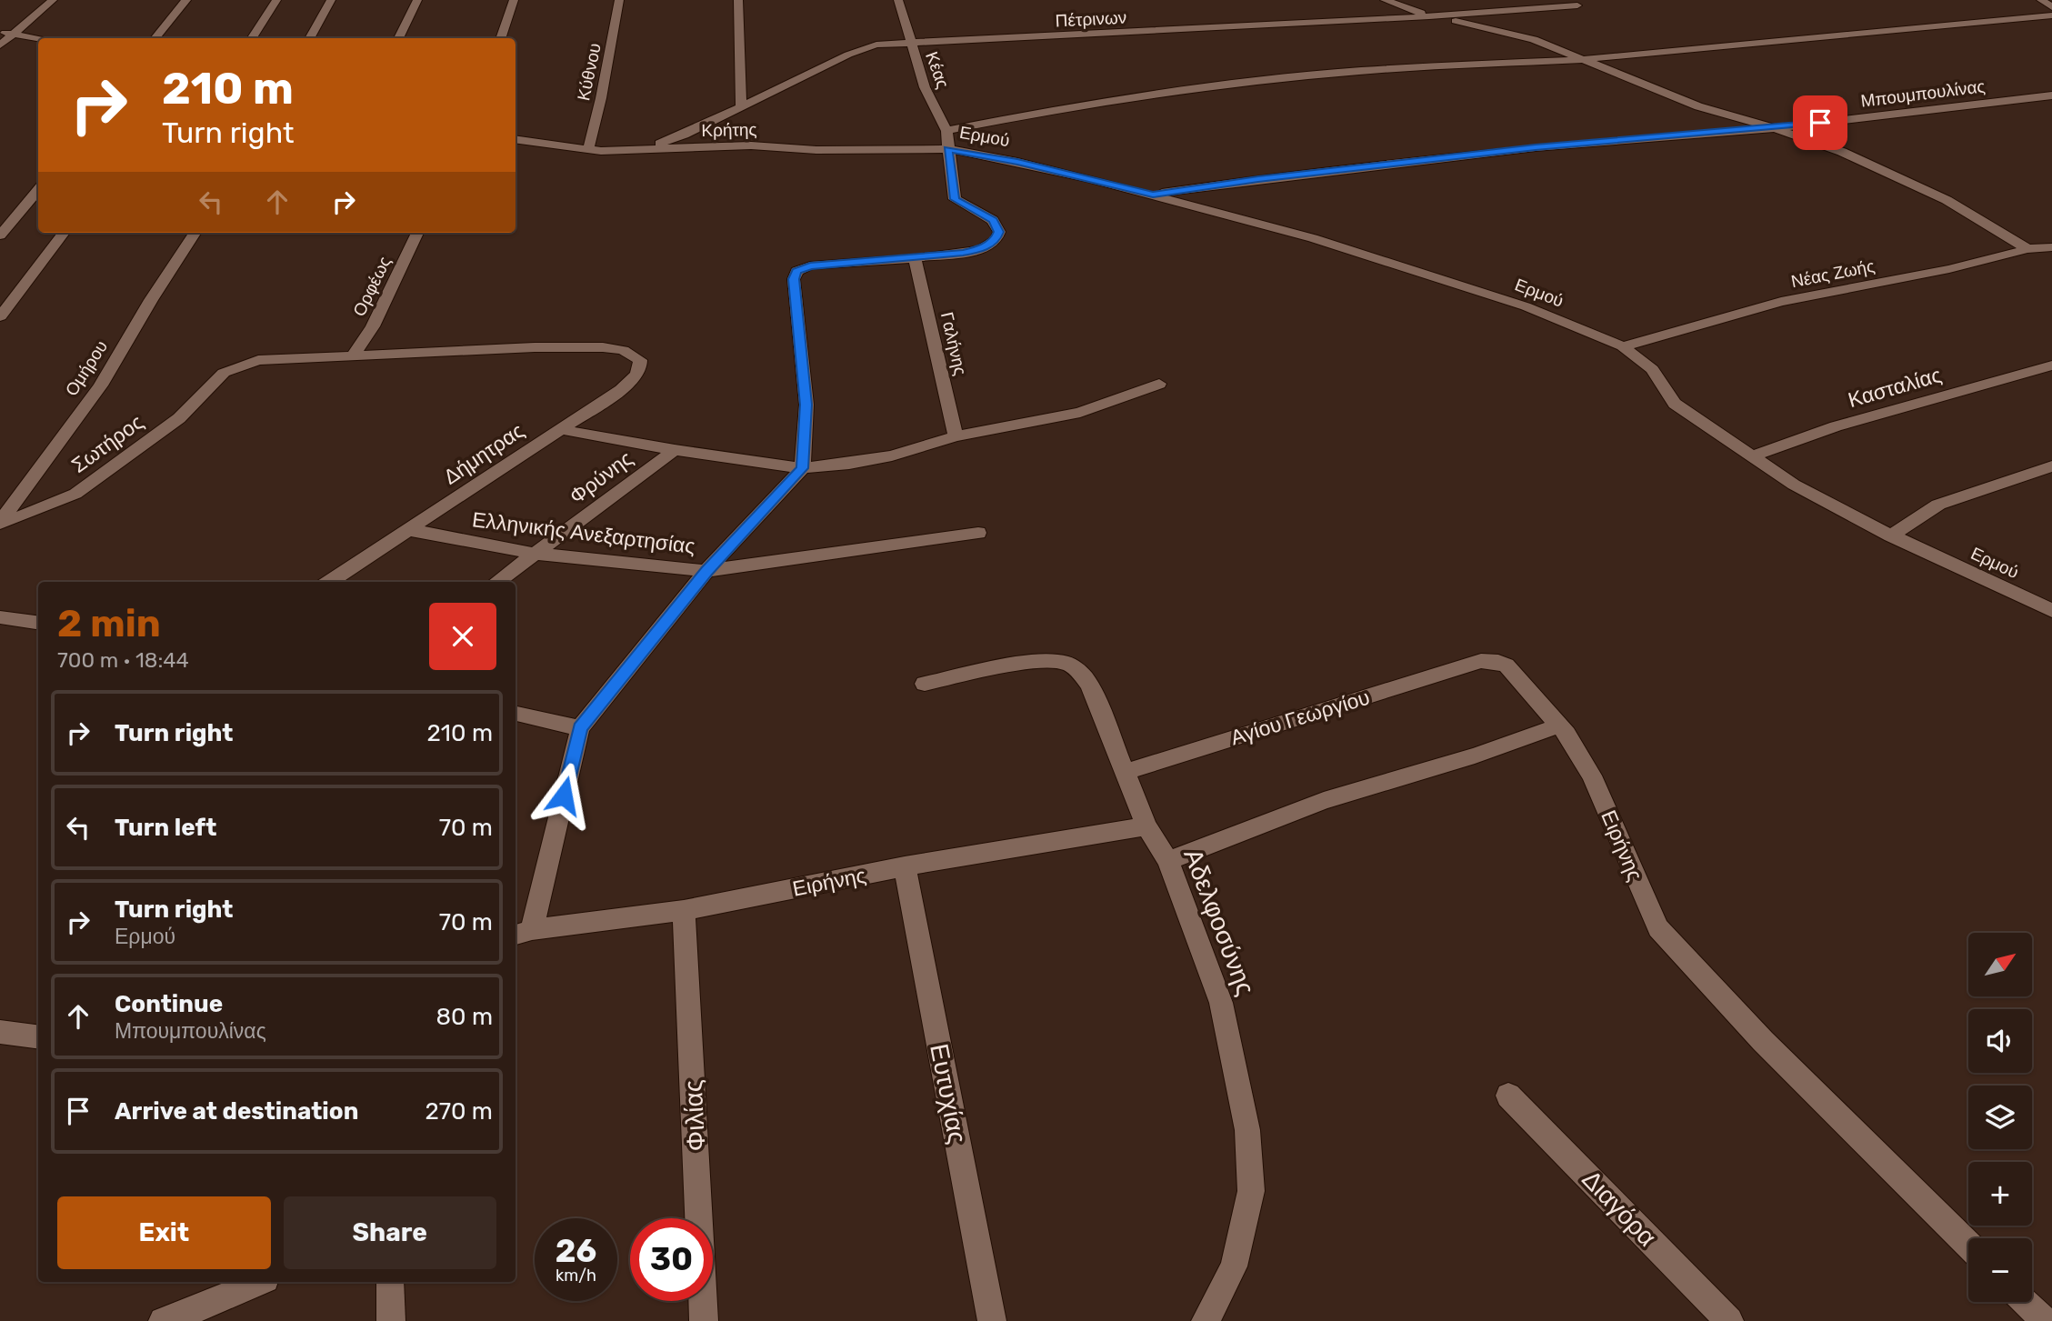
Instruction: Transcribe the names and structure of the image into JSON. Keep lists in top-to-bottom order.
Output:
{
  "streets": {
    "street": [
      "Πέτρινων",
      "Κέας",
      "Κύθνου",
      "Μπουμπουλίνας",
      "Κρήτης",
      "Ερμού",
      "Νέας Ζωής",
      "Ορφέως",
      "Γαλήνης",
      "Ομήρου",
      "Κασταλίας",
      "Σωτήρος",
      "Δήμητρας",
      "Φρύνης",
      "Ελληνικής Ανεξαρτησίας",
      "Αγίου Γεωργίου",
      "Ειρήνης",
      "Αδελφοσύνης",
      "Ευτυχίας",
      "Φιλίας",
      "Διαγόρα"
    ]
  },
  "crossings": [
    ["Πέτρινων", "Κέας"],
    ["Πέτρινων", "Κρήτης"],
    ["Κέας", "Κρήτης"],
    ["Κέας", "Ερμού"],
    ["Κέας", "Γαλήνης"],
    ["Κύθνου", "Κρήτης"],
    ["Μπουμπουλίνας", "Ερμού"],
    ["Κρήτης", "Ερμού"],
    ["Ερμού", "Νέας Ζωής"],
    ["Ερμού", "Κασταλίας"],
    ["Ορφέως", "Σωτήρος"],
    ["Ορφέως", "Δήμητρας"],
    ["Ομήρου", "Σωτήρος"],
    ["Σωτήρος", "Δήμητρας"],
    ["Δήμητρας", "Ελληνικής Ανεξαρτησίας"],
    ["Φρύνης", "Ελληνικής Ανεξαρτησίας"],
    ["Αγίου Γεωργίου", "Ειρήνης"],
    ["Αγίου Γεωργίου", "Αδελφοσύνης"],
    ["Ειρήνης", "Αδελφοσύνης"],
    ["Ειρήνης", "Ευτυχίας"],
    ["Ειρήνης", "Φιλίας"]
  ],
  "north": "top right",
  "page": {
    "turn": ["210 m", "Turn right"],
    "heading": ["2 min", "700 m · 18:44"],
    "list": [
      {
        "name": "Turn right",
        "value": "210 m"
      },
      {
        "name": "Turn left",
        "value": "70 m"
      },
      {
        "name": "Turn right",
        "note": "Ερμού",
        "value": "70 m"
      },
      {
        "name": "Continue",
        "note": "Μπουμπουλίνας",
        "value": "80 m"
      },
      {
        "name": "Arrive at destination",
        "value": "270 m"
      }
    ],
    "map_buttons": ["+", "−"],
    "buttons": ["Exit", "Share"],
    "speed": "26 km/h",
    "limit": "30"
  }
}
